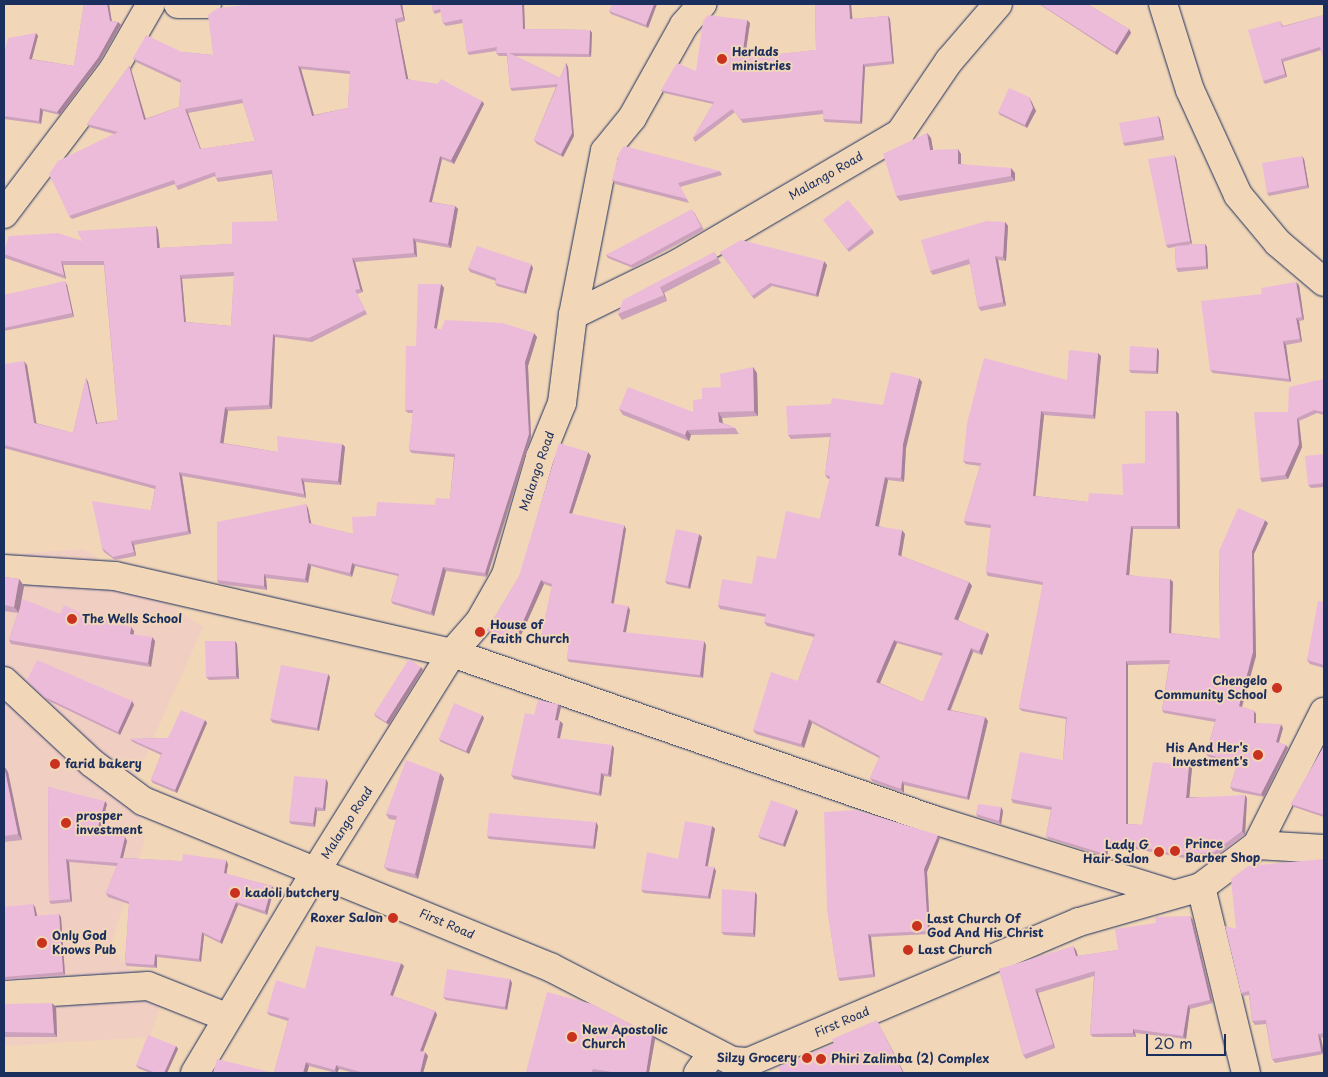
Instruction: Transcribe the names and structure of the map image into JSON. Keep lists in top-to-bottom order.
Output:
{
  "streets": {
    "street": ["Malango Road", "First Road"]
  },
  "crossings": [
    ["Malango Road", "First Road"]
  ],
  "places": [
    "Herlads ministries",
    "The Wells School",
    "House of Faith Church",
    "Chengelo Community School",
    "His And Her's Investment's",
    "farid bakery",
    "prosper investment",
    "Prince Barber Shop",
    "Lady G Hair Salon",
    "kadoli butchery",
    "Roxer Salon",
    "Last Church Of God And His Christ",
    "Only God Knows Pub",
    "Last Church",
    "New Apostolic Church",
    "Silzy Grocery",
    "Phiri Zalimba (2) Complex"
  ],
  "scale_bar": "20 m"
}
